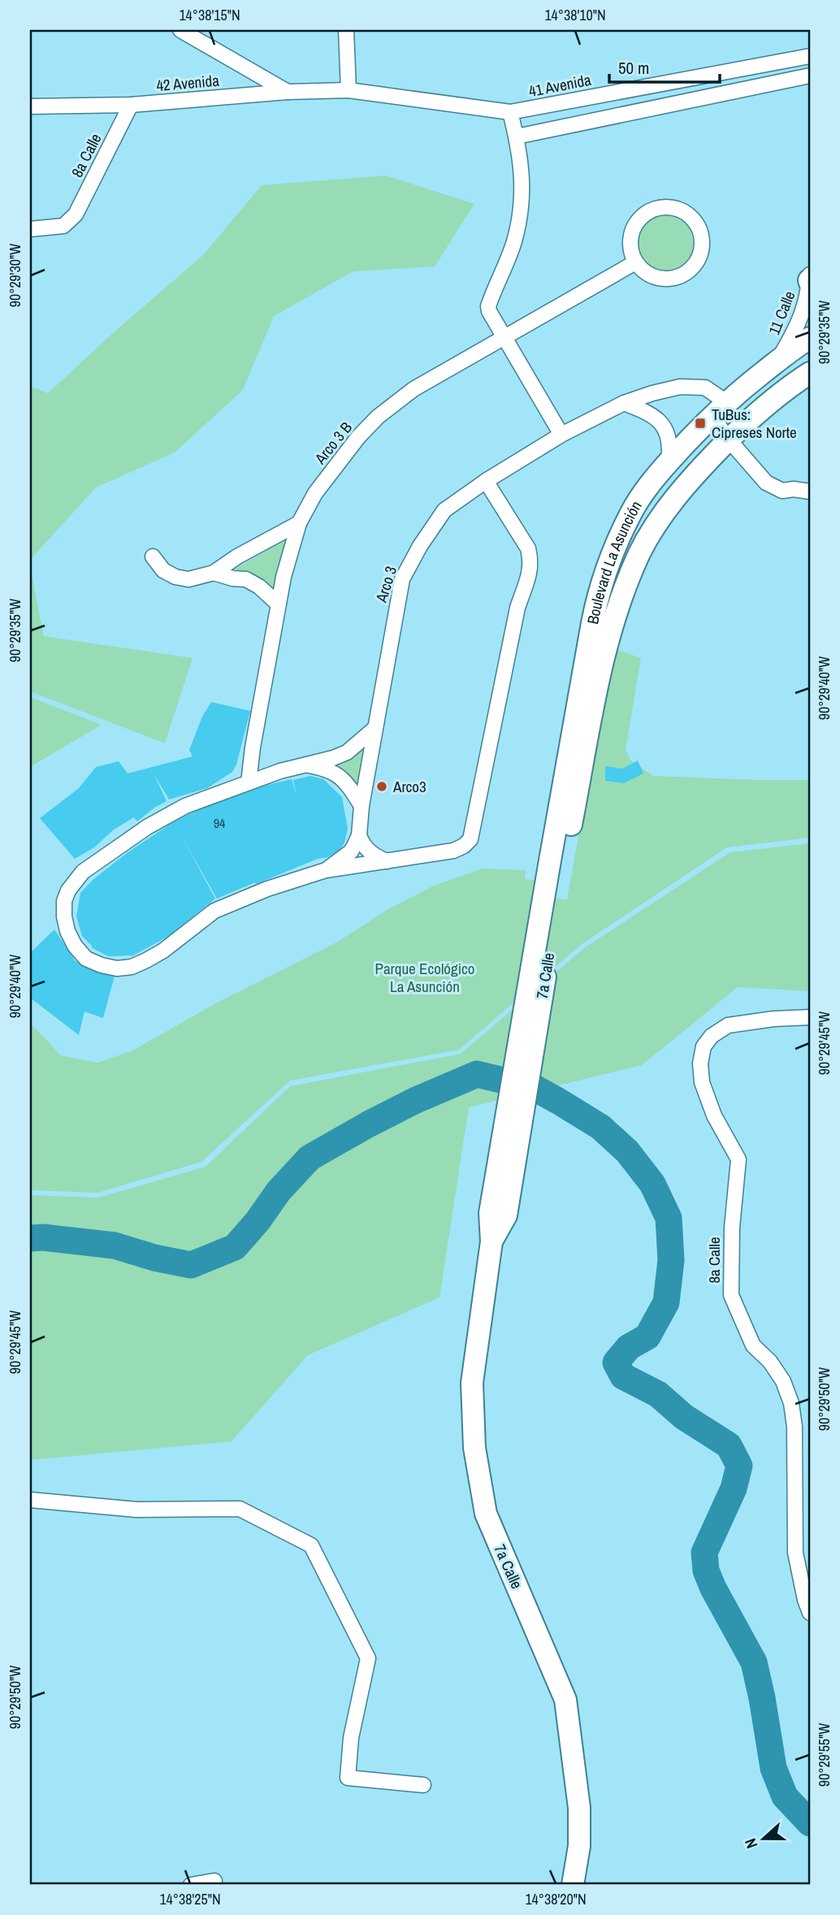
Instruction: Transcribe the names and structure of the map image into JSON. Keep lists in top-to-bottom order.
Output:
{
  "streets": {
    "main road": ["Boulevard La Asunción", "7a Calle"],
    "street": [
      "42 Avenida",
      "41 Avenida",
      "8a Calle",
      "11 Calle",
      "Arco 3 B",
      "Arco 3"
    ]
  },
  "crossings": [
    ["42 Avenida", "41 Avenida"],
    ["42 Avenida", "8a Calle"],
    ["11 Calle", "Boulevard La Asunción"],
    ["Boulevard La Asunción", "Arco 3"],
    ["Boulevard La Asunción", "7a Calle"]
  ],
  "parks": ["Parque Ecológico La Asunción"],
  "places": {
    "transit": ["TuBus: Cipreses Norte"],
    "other": ["Arco3"]
  },
  "house_numbers": ["94"],
  "scale_bar": "50 m",
  "north": "left",
  "coordinates": [
    "14°38'15\"N",
    "14°38'10\"N",
    "90°29'30\"W",
    "90°29'35\"W",
    "90°29'40\"W",
    "90°29'45\"W",
    "90°29'50\"W",
    "90°29'55\"W",
    "14°38'25\"N",
    "14°38'20\"N"
  ]
}
